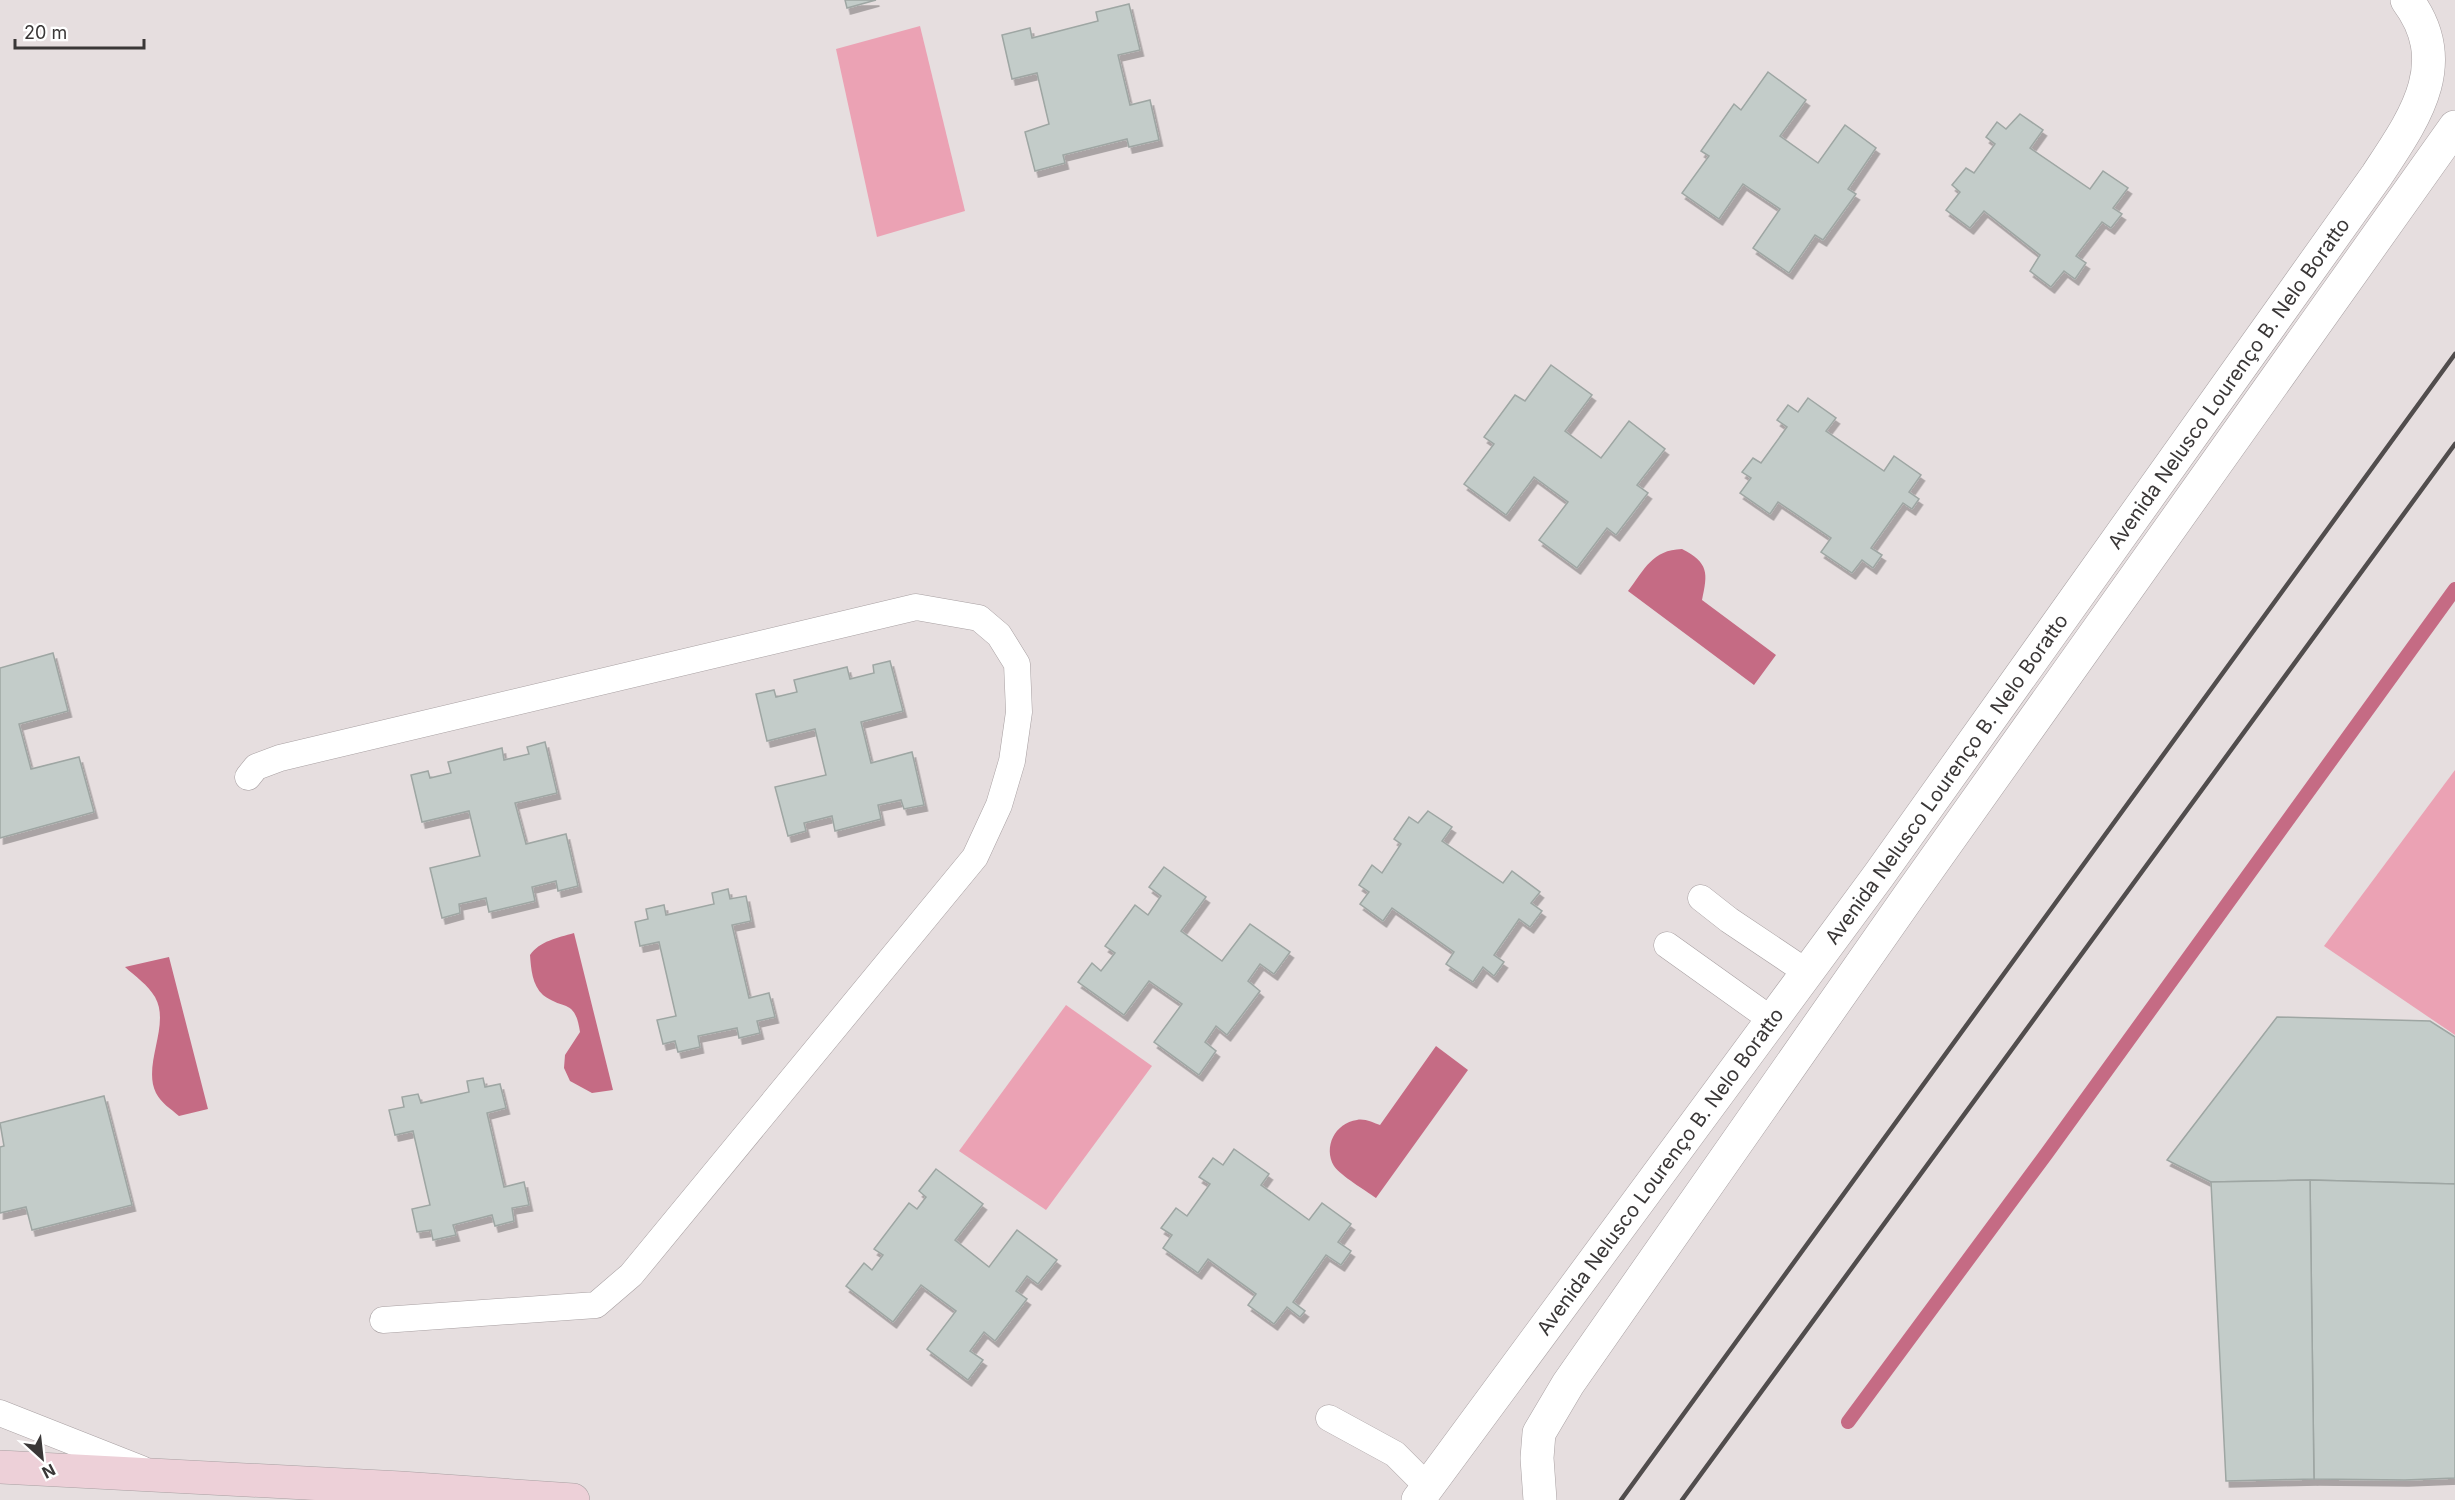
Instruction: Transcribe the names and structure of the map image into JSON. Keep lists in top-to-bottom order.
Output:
{
  "streets": {
    "street": ["Avenida Nelusco Lourenço B. Nelo Boratto"]
  },
  "scale_bar": "20 m",
  "north": "bottom right"
}
